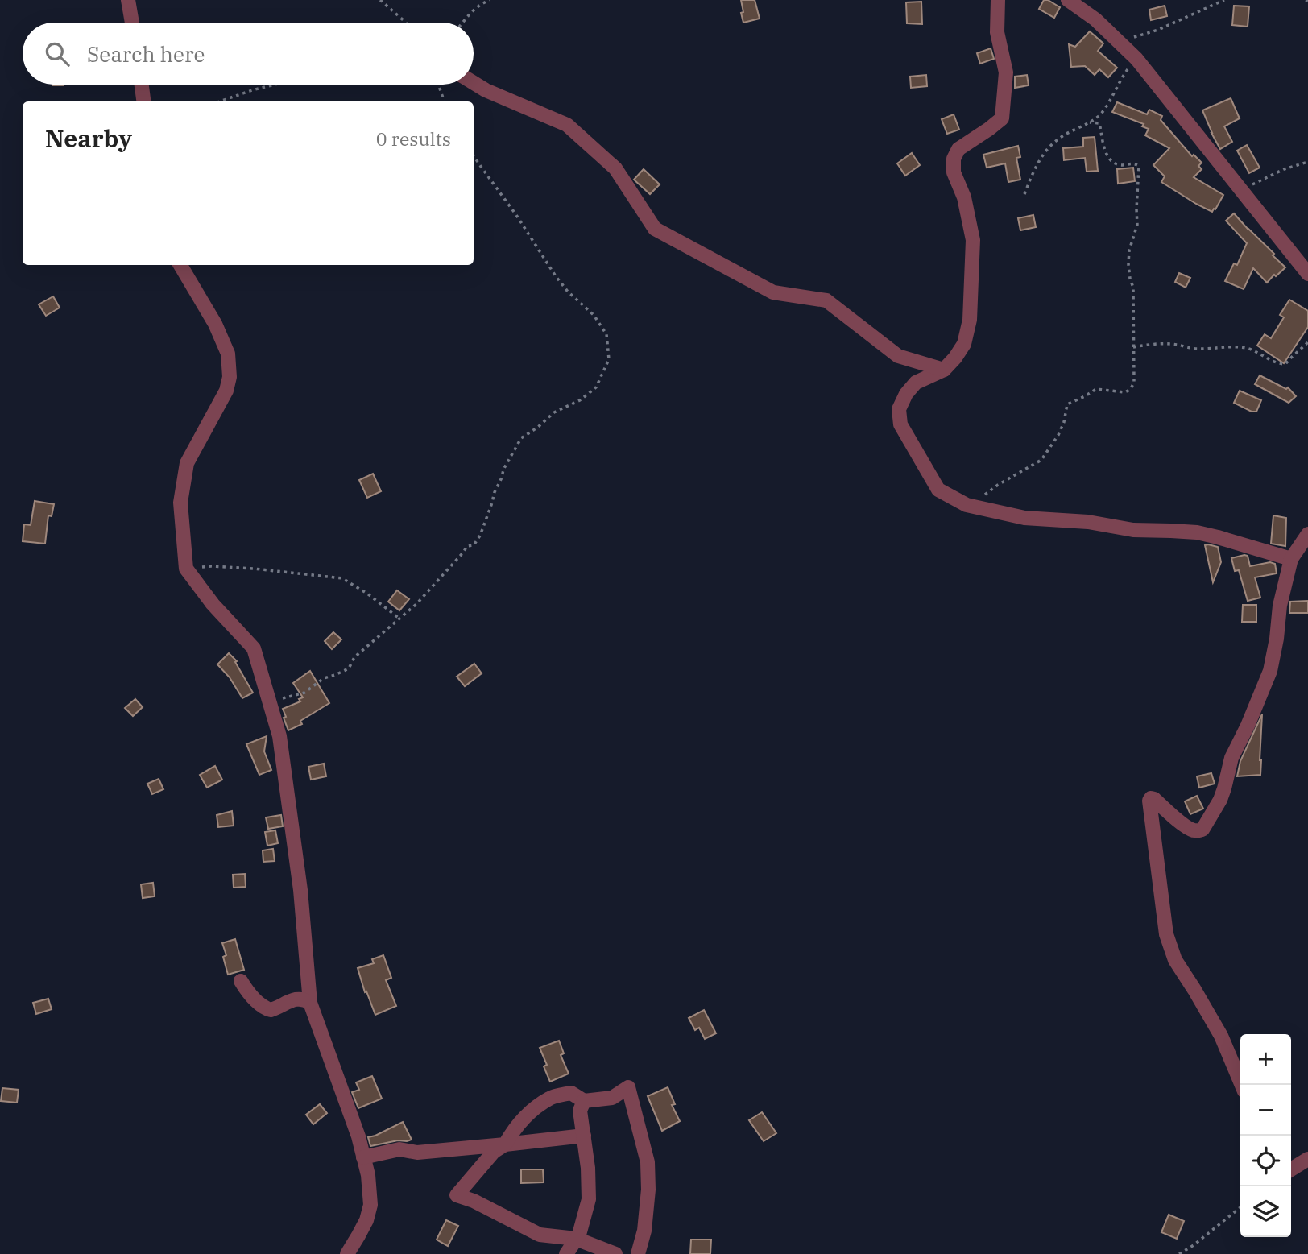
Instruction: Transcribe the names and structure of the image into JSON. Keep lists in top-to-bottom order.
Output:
{
  "page": {
    "search": "Search here",
    "heading": ["Nearby", "0 results"],
    "map_buttons": ["+", "−"]
  }
}
